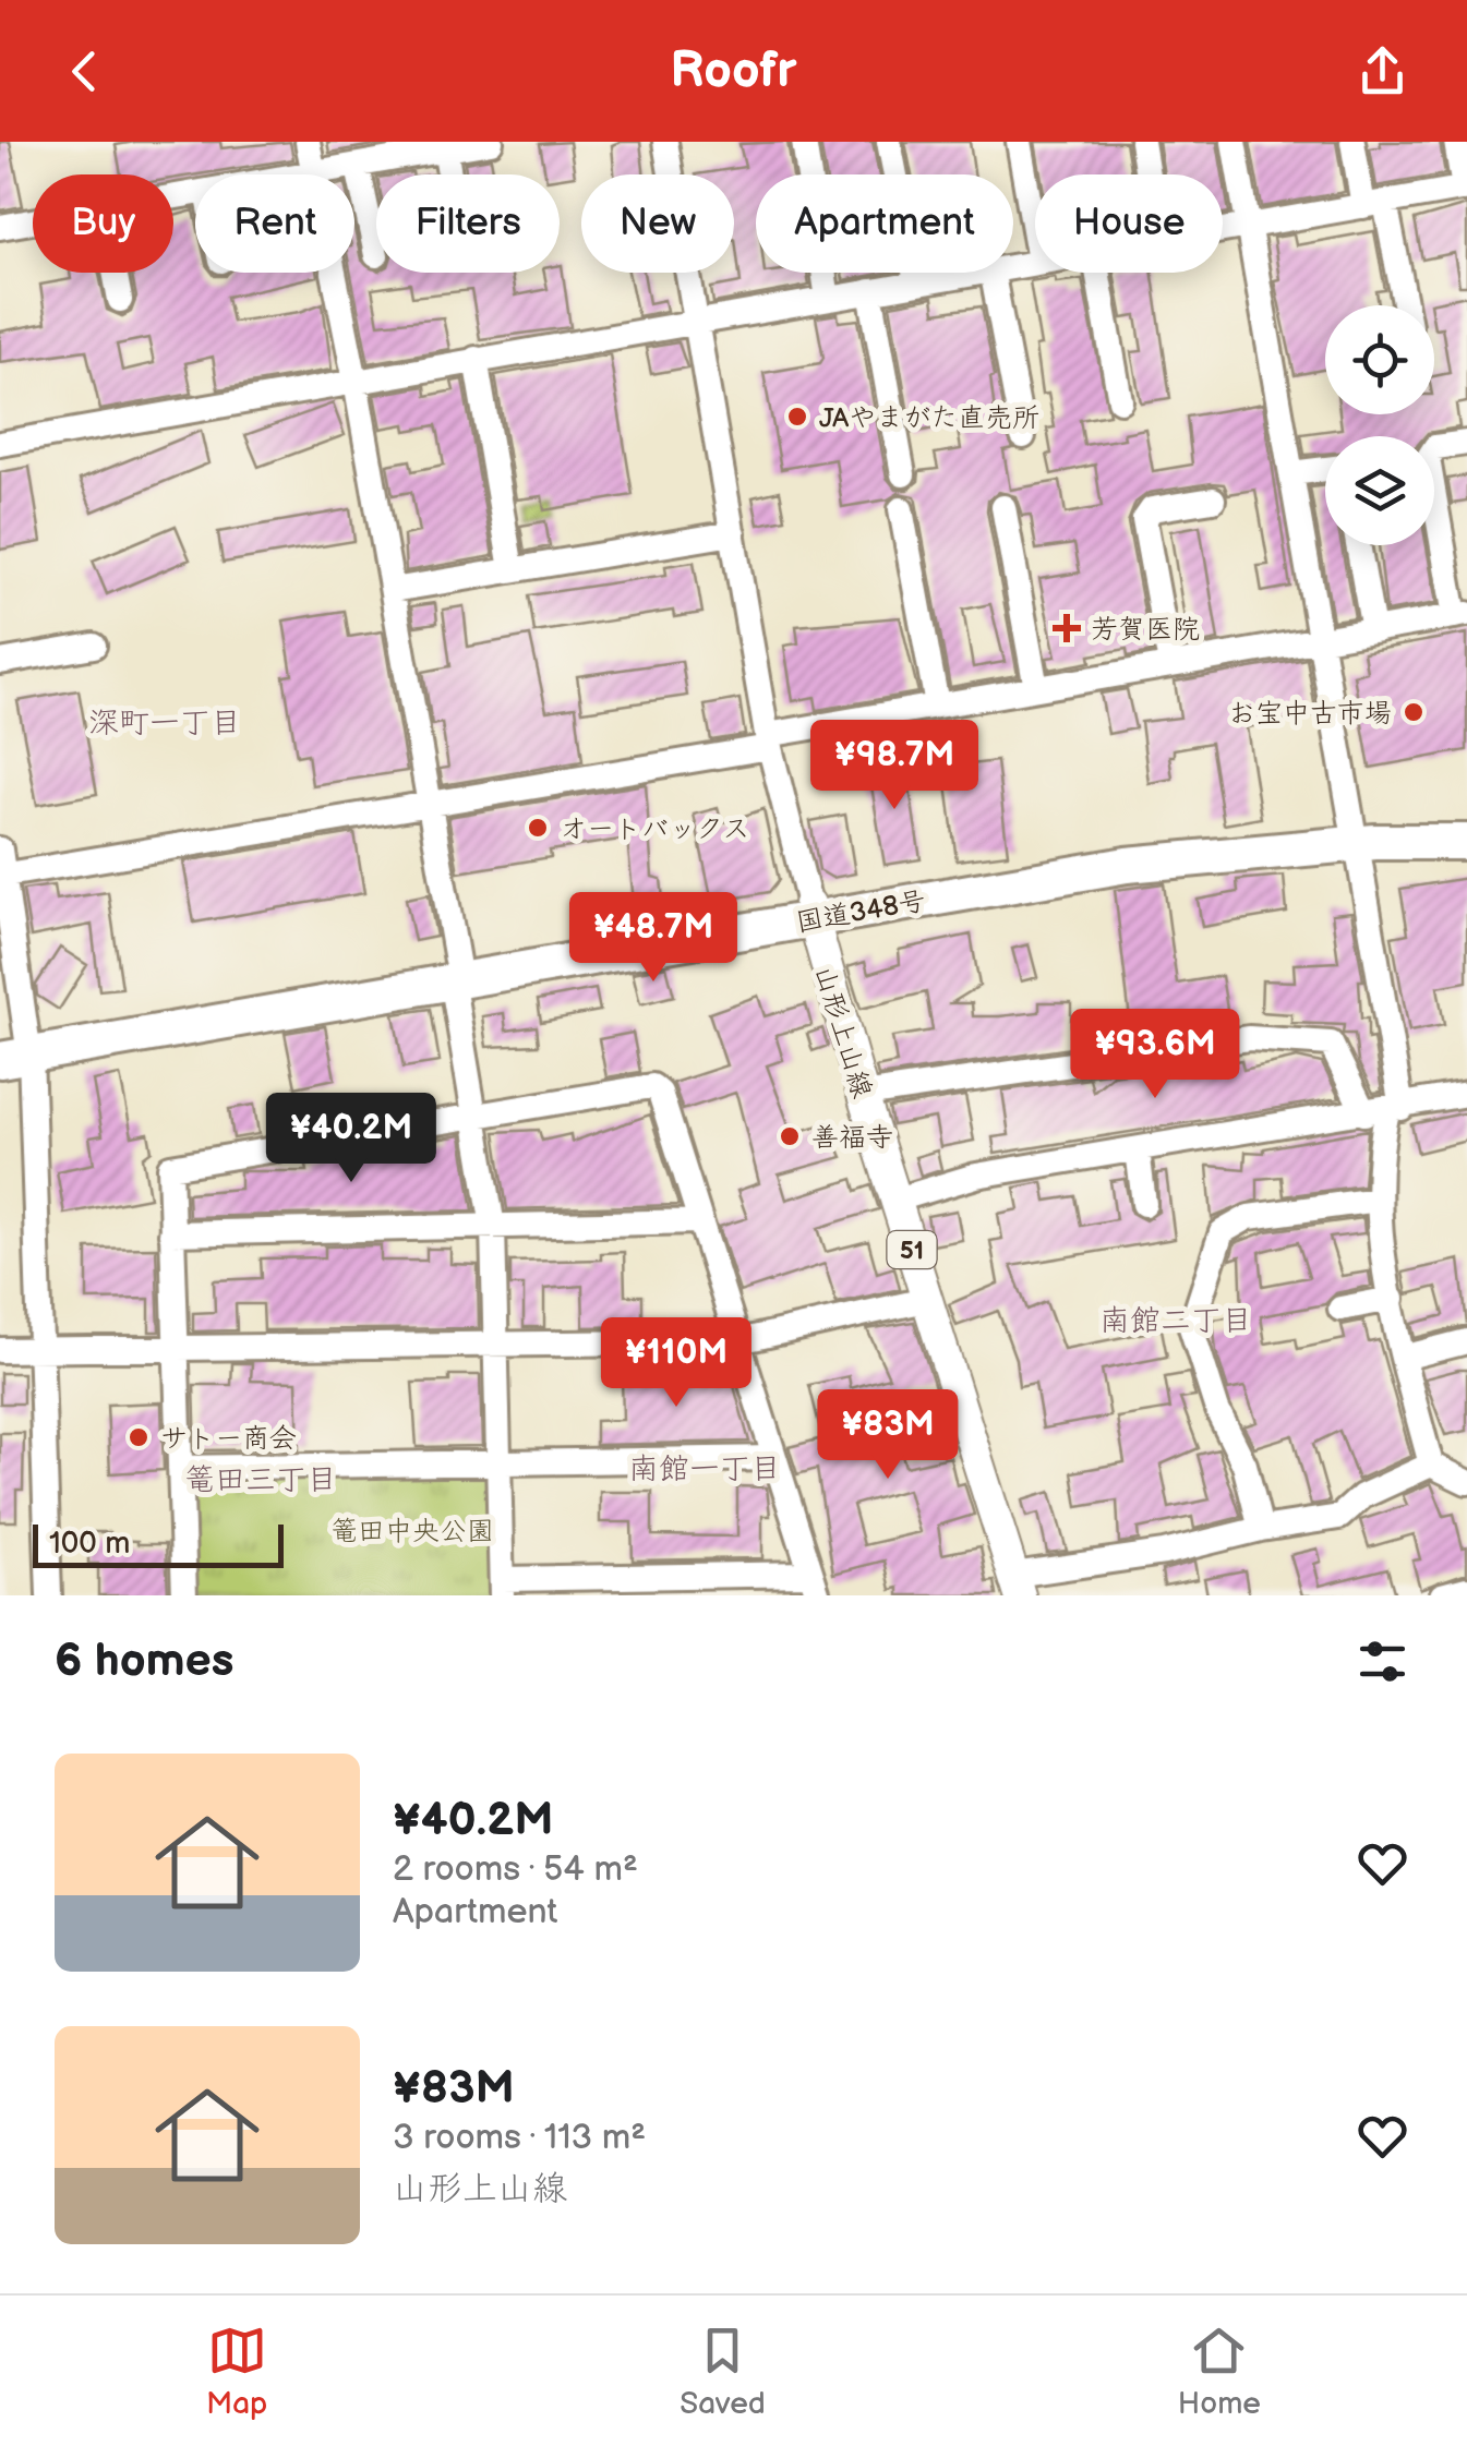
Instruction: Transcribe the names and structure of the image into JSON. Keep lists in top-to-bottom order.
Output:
{
  "streets": {
    "highway": ["国道348号"],
    "main road": ["山形上山線", "51"]
  },
  "crossings": [
    ["国道348号", "山形上山線"]
  ],
  "districts": [
    "深町一丁目",
    "南館二丁目",
    "南館一丁目",
    "篭田三丁目"
  ],
  "parks": ["篭田中央公園"],
  "places": {
    "other": [
      "JAやまがた直売所",
      "お宝中古市場",
      "オートバックス",
      "善福寺",
      "サトー商会"
    ],
    "health": ["芳賀医院"]
  },
  "scale_bar": "100 m",
  "page": {
    "header": "Roofr",
    "chip": [
      "Buy",
      "Rent",
      "Filters",
      "New",
      "Apartment",
      "House"
    ],
    "price": [
      "¥98.7M",
      "¥48.7M",
      "¥93.6M",
      "¥40.2M",
      "¥110M",
      "¥83M"
    ],
    "scale": "100 m",
    "heading": "6 homes",
    "list": [
      {
        "name": "¥40.2M",
        "note": "2 rooms · 54 m² · Apartment"
      },
      {
        "name": "¥83M",
        "note": "3 rooms · 113 m² · 山形上山線"
      }
    ],
    "tabs": ["Map", "Saved", "Home"]
  }
}
